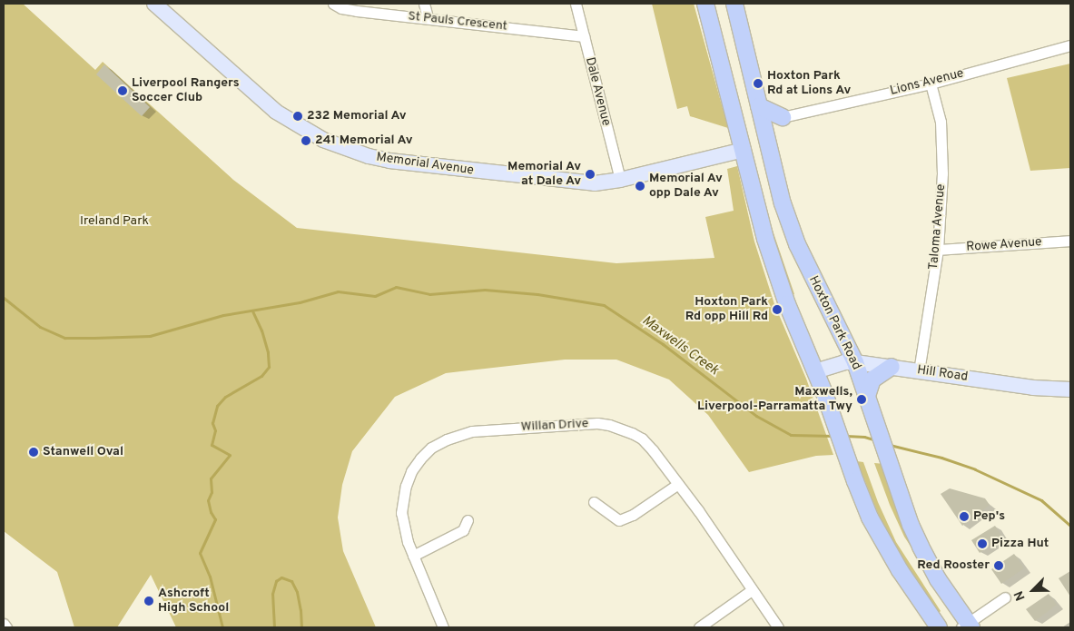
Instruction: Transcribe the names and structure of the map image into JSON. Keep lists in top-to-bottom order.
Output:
{
  "streets": {
    "main road": ["Hoxton Park Road"],
    "street": [
      "St Pauls Crescent",
      "Lions Avenue",
      "Dale Avenue",
      "Memorial Avenue",
      "Taloma Avenue",
      "Rowe Avenue",
      "Hill Road",
      "Willan Drive"
    ]
  },
  "crossings": [
    ["St Pauls Crescent", "Dale Avenue"],
    ["Lions Avenue", "Taloma Avenue"],
    ["Dale Avenue", "Memorial Avenue"],
    ["Taloma Avenue", "Rowe Avenue"],
    ["Taloma Avenue", "Hill Road"],
    ["Hoxton Park Road", "Hill Road"]
  ],
  "water": ["Maxwells Creek"],
  "parks": ["Ireland Park"],
  "places": [
    "Hoxton Park Rd at Lions Av",
    "Liverpool Rangers Soccer Club",
    "232 Memorial Av",
    "241 Memorial Av",
    "Memorial Av at Dale Av",
    "Memorial Av opp Dale Av",
    "Hoxton Park Rd opp Hill Rd",
    "Maxwells, Liverpool-Parramatta Twy",
    "Stanwell Oval",
    "Pep's",
    "Pizza Hut",
    "Red Rooster",
    "Ashcroft High School"
  ],
  "north": "bottom left"
}
